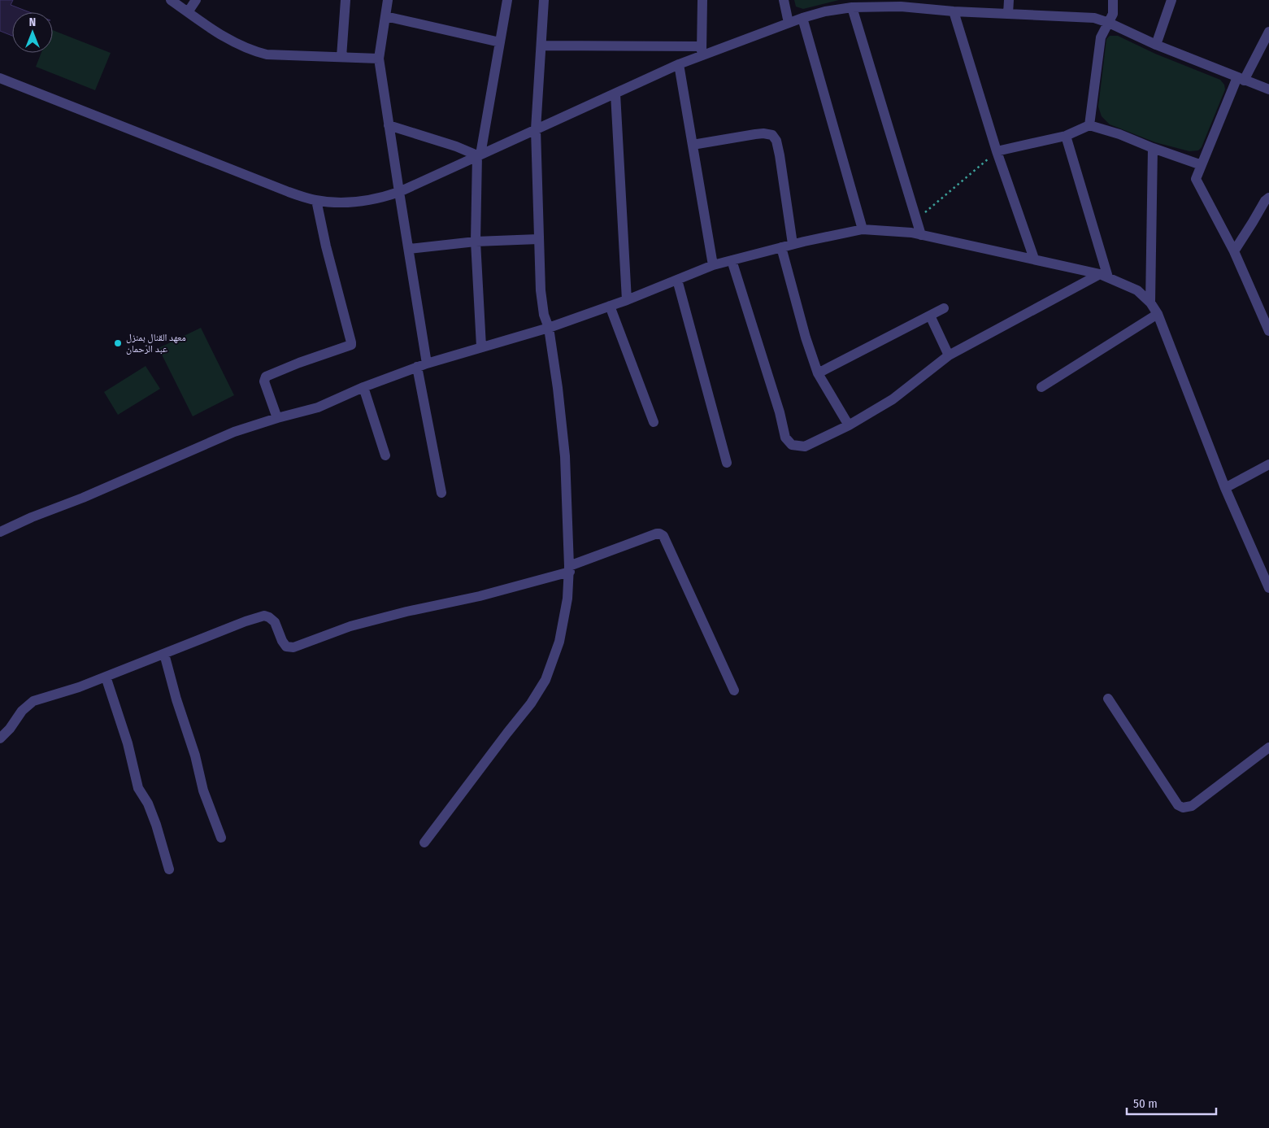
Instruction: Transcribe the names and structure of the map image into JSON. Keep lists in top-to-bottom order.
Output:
{
  "places": ["معهد القنال بمنزل عبد الرّحمان"],
  "scale_bar": "50 m",
  "north": "top"
}
